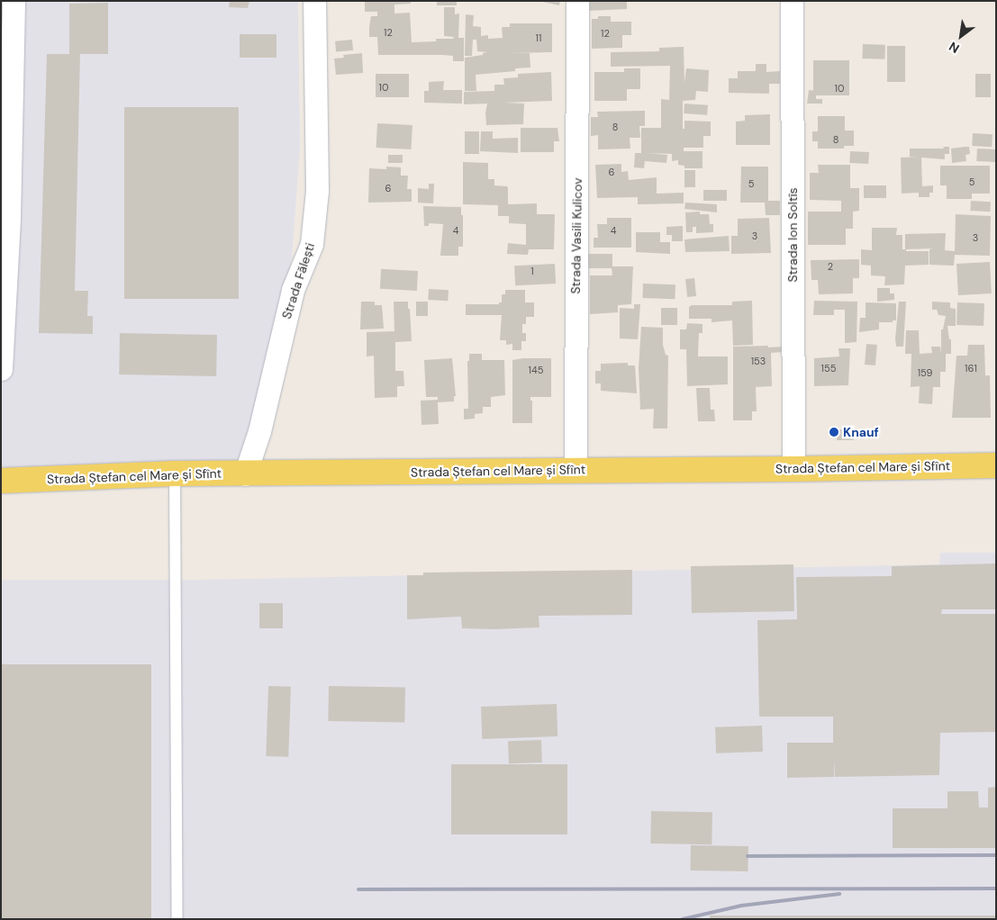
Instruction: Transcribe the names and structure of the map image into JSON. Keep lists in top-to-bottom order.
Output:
{
  "streets": {
    "main road": ["Strada Ștefan cel Mare și Sfînt"],
    "street": ["Strada Ion Soltîs", "Strada Vasili Kulicov", "Strada Fălești"]
  },
  "crossings": [
    ["Strada Ion Soltîs", "Strada Ștefan cel Mare și Sfînt"],
    ["Strada Vasili Kulicov", "Strada Ștefan cel Mare și Sfînt"],
    ["Strada Fălești", "Strada Ștefan cel Mare și Sfînt"]
  ],
  "places": ["Knauf"],
  "house_numbers": [
    "12",
    "12",
    "11",
    "10",
    "10",
    "8",
    "8",
    "6",
    "5",
    "5",
    "6",
    "4",
    "4",
    "3",
    "3",
    "2",
    "1",
    "153",
    "155",
    "161",
    "145",
    "159"
  ],
  "north": "bottom left"
}
